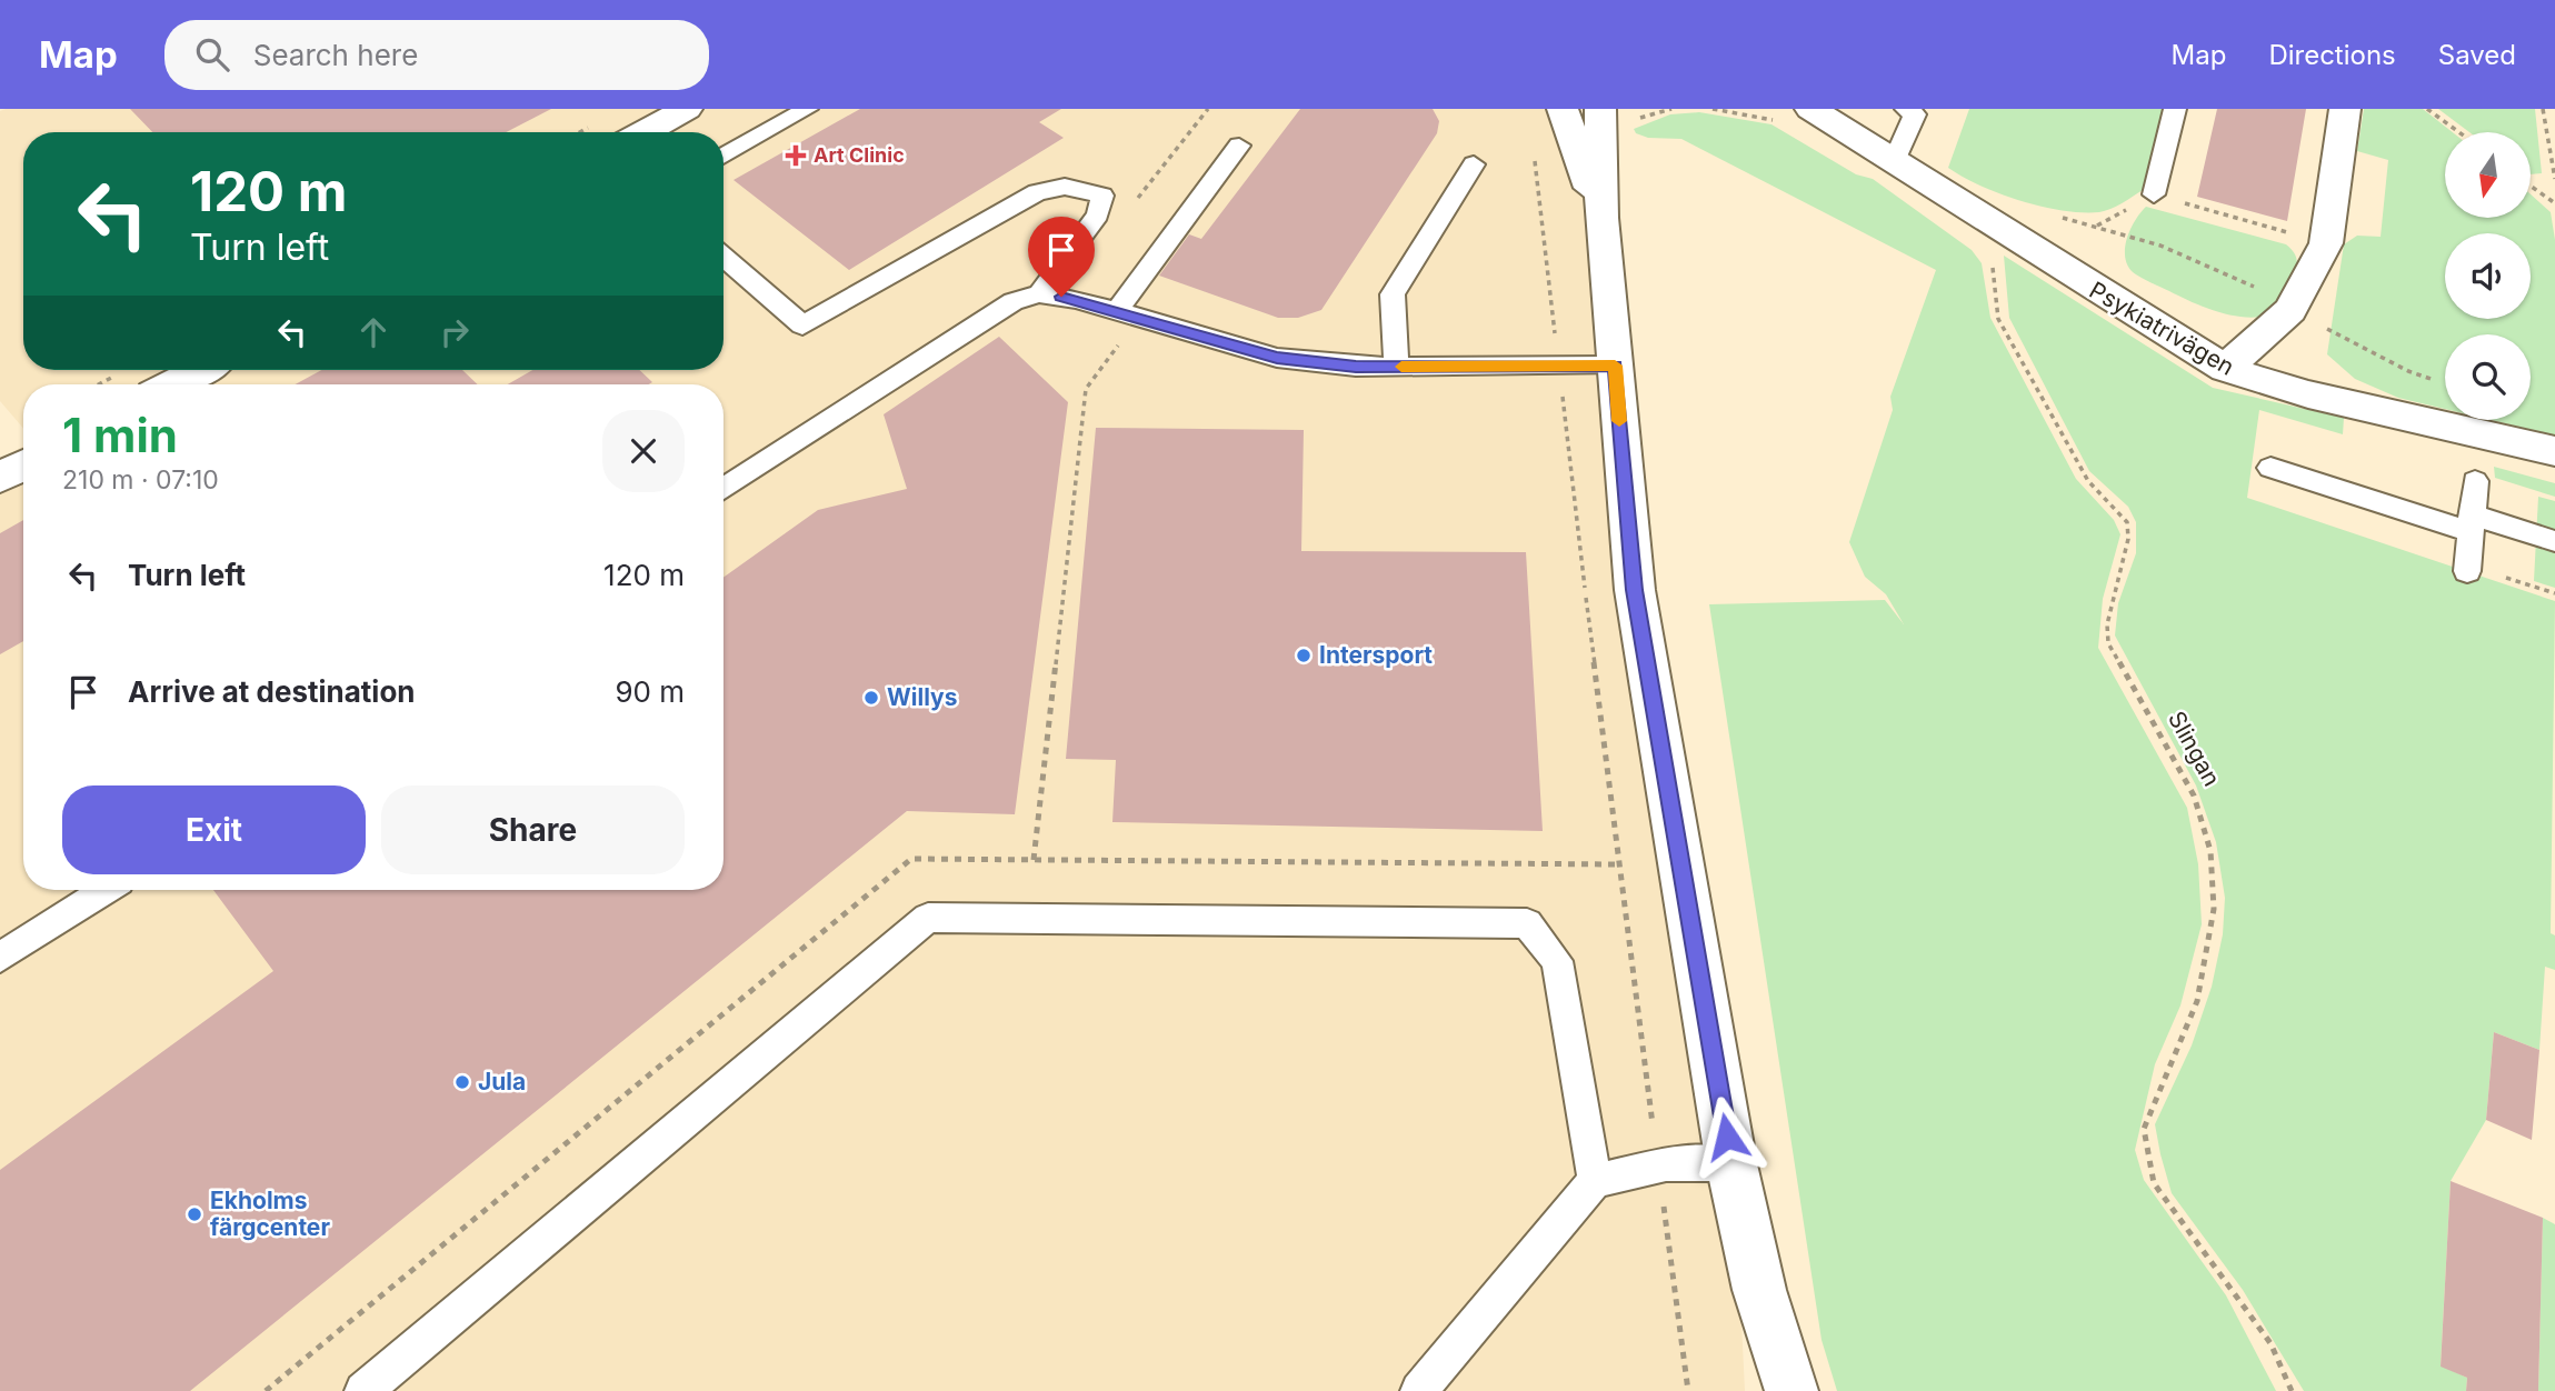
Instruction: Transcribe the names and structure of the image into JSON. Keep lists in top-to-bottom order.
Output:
{
  "streets": {
    "street": ["Psykiatrivägen"],
    "path": ["Slingan"]
  },
  "places": {
    "health": ["Art Clinic"],
    "other": [
      "Intersport",
      "Willys",
      "Jula",
      "Ekholms färgcenter"
    ]
  },
  "north": "bottom",
  "page": {
    "header": "Map",
    "search": "Search here",
    "nav": ["Map", "Directions", "Saved"],
    "turn": ["120 m", "Turn left"],
    "heading": ["1 min", "210 m · 07:10"],
    "list": [
      {
        "name": "Turn left",
        "value": "120 m"
      },
      {
        "name": "Arrive at destination",
        "value": "90 m"
      }
    ],
    "buttons": ["Exit", "Share"]
  }
}
